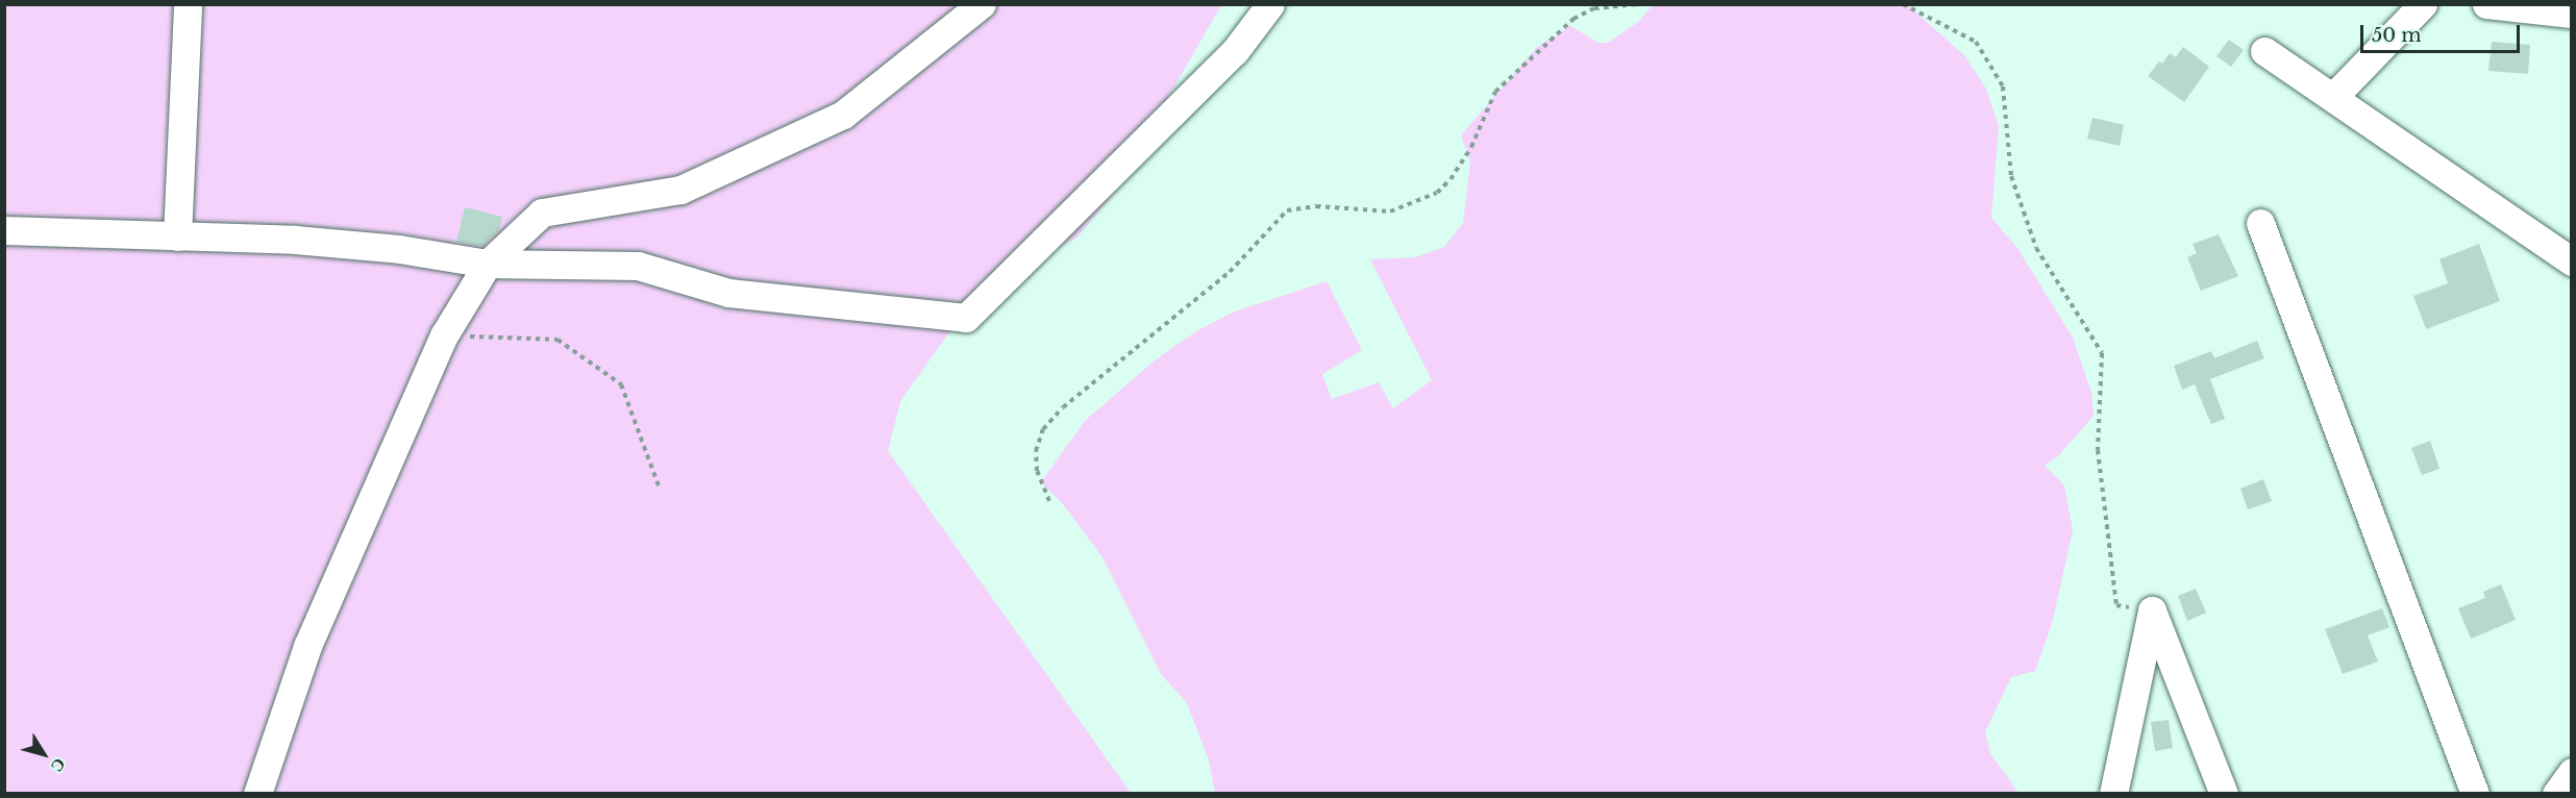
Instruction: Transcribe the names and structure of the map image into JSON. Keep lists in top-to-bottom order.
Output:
{
  "scale_bar": "50 m",
  "north": "bottom right"
}
